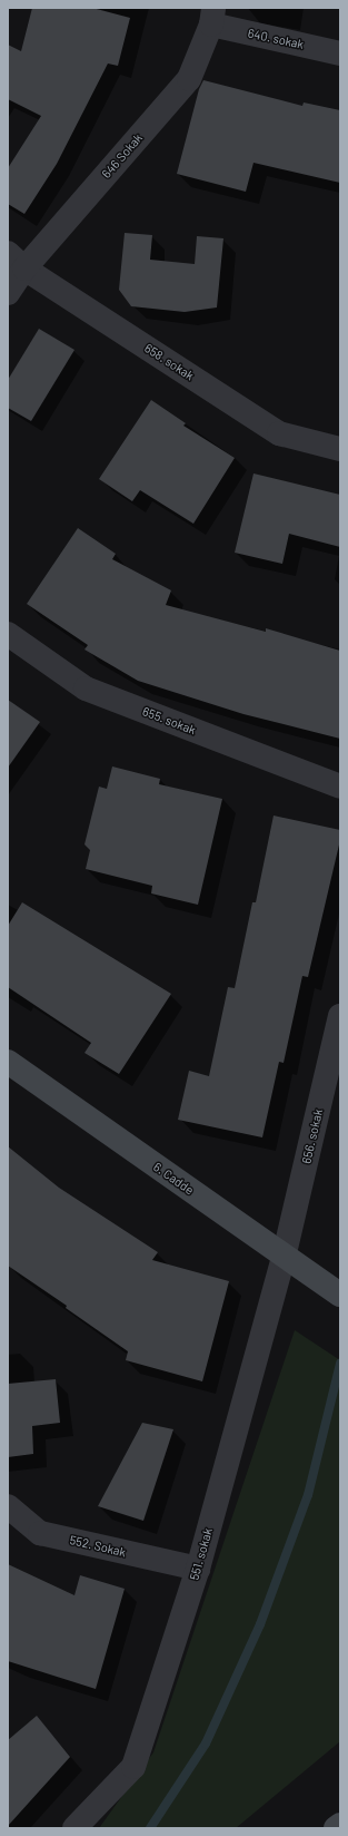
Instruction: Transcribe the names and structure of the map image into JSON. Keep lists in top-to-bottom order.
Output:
{
  "streets": {
    "main road": ["6. Cadde"],
    "street": [
      "640. sokak",
      "646 Sokak",
      "658. sokak",
      "655. sokak",
      "656. sokak",
      "552. Sokak",
      "551. sokak"
    ]
  },
  "crossings": [
    ["640. sokak", "646 Sokak"],
    ["646 Sokak", "658. sokak"],
    ["656. sokak", "6. Cadde"],
    ["656. sokak", "551. sokak"],
    ["6. Cadde", "551. sokak"],
    ["552. Sokak", "551. sokak"]
  ]
}
